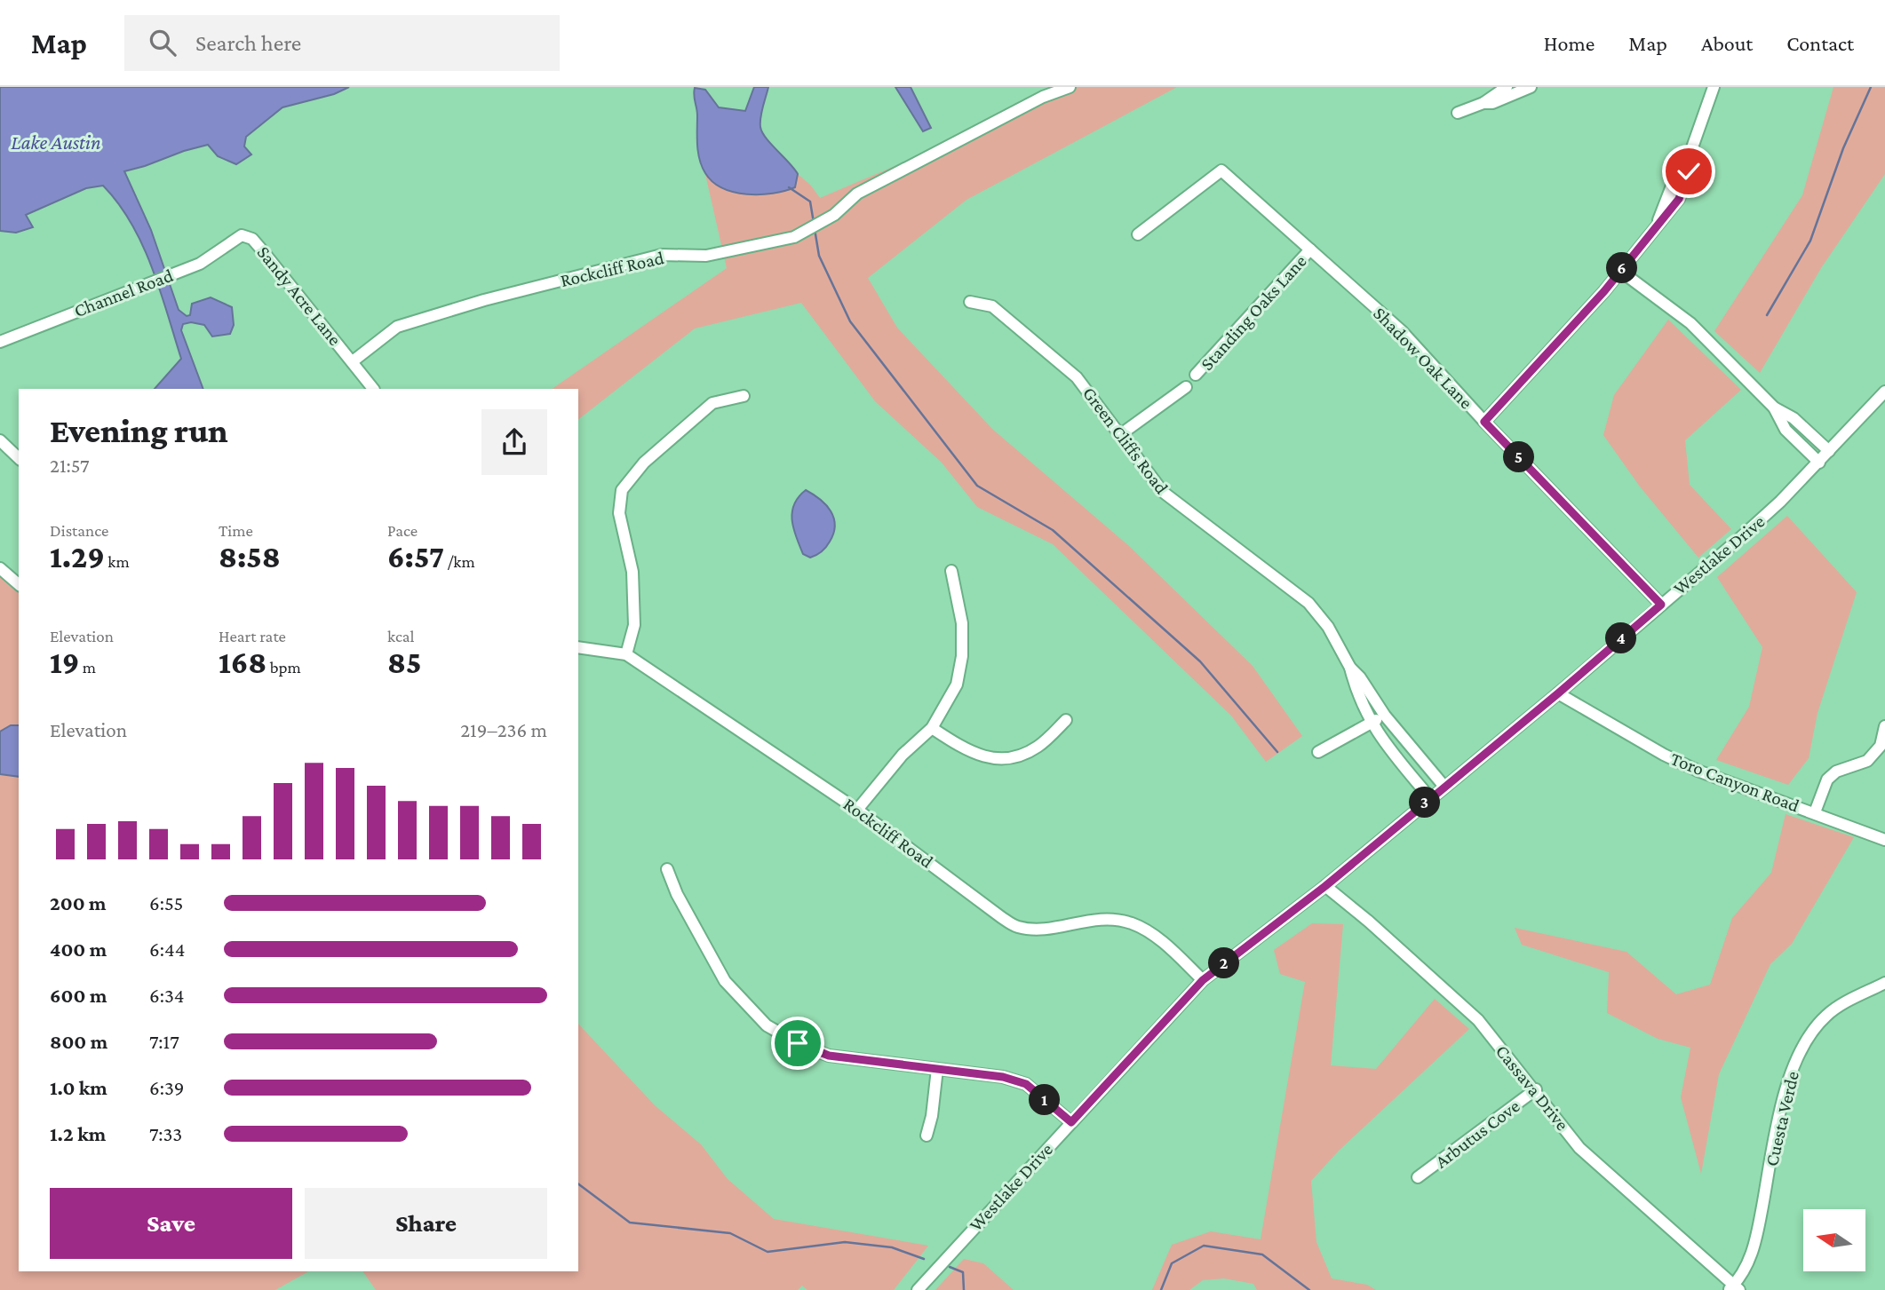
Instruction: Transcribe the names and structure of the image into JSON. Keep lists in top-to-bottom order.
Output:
{
  "streets": {
    "street": [
      "Rockcliff Road",
      "Channel Road",
      "Sandy Acre Lane",
      "Standing Oaks Lane",
      "Shadow Oak Lane",
      "Green Cliffs Road",
      "Westlake Drive",
      "Toro Canyon Road",
      "Cassava Drive",
      "Cuesta Verde",
      "Arbutus Cove"
    ]
  },
  "crossings": [
    ["Rockcliff Road", "Sandy Acre Lane"],
    ["Rockcliff Road", "Westlake Drive"],
    ["Channel Road", "Sandy Acre Lane"],
    ["Standing Oaks Lane", "Shadow Oak Lane"],
    ["Shadow Oak Lane", "Westlake Drive"],
    ["Green Cliffs Road", "Westlake Drive"],
    ["Westlake Drive", "Toro Canyon Road"],
    ["Westlake Drive", "Cassava Drive"],
    ["Cassava Drive", "Cuesta Verde"],
    ["Cassava Drive", "Arbutus Cove"]
  ],
  "water": ["Lake Austin"],
  "north": "left",
  "page": {
    "header": "Map",
    "search": "Search here",
    "nav": [
      "Home",
      "Map",
      "About",
      "Contact"
    ],
    "pins": [
      "6",
      "5",
      "4",
      "3",
      "2",
      "1"
    ],
    "heading": ["Evening run", "21:57"],
    "stats": [
      ["Distance", "1.29 km"],
      ["Time", "8:58"],
      ["Pace", "6:57 /km"],
      ["Elevation", "19 m"],
      ["Heart rate", "168 bpm"],
      ["kcal", "85"]
    ],
    "chart": ["Elevation", "219–236 m"],
    "list": [
      {
        "name": "200 m",
        "note": "6:55"
      },
      {
        "name": "400 m",
        "note": "6:44"
      },
      {
        "name": "600 m",
        "note": "6:34"
      },
      {
        "name": "800 m",
        "note": "7:17"
      },
      {
        "name": "1.0 km",
        "note": "6:39"
      },
      {
        "name": "1.2 km",
        "note": "7:33"
      }
    ],
    "buttons": ["Save", "Share"]
  }
}
